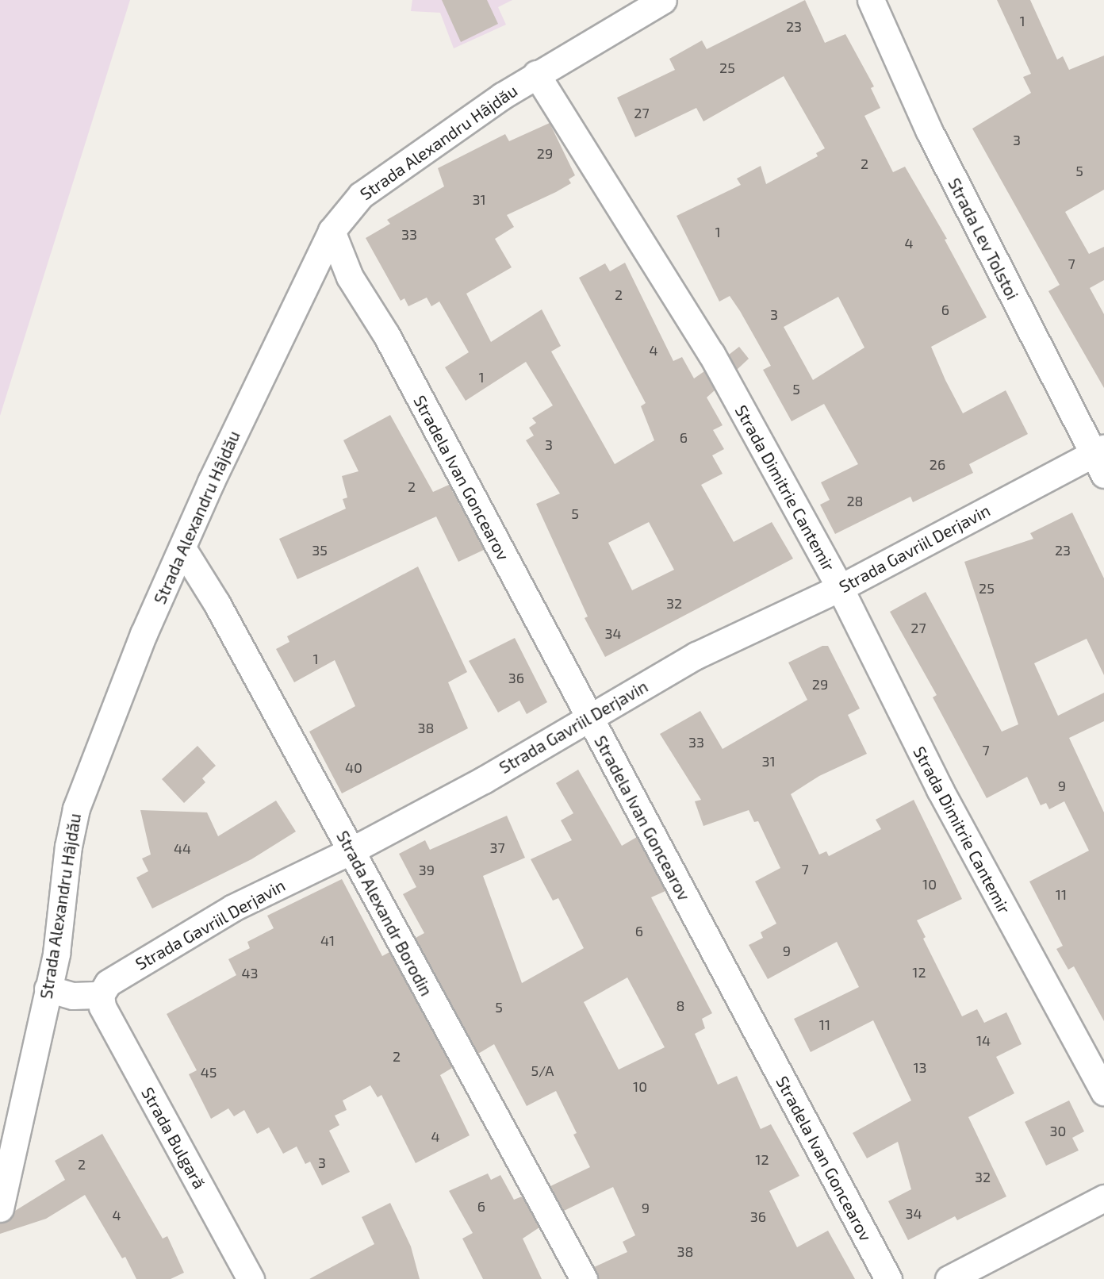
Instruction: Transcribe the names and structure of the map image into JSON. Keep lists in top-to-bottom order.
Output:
{
  "streets": {
    "street": [
      "Strada Alexandru Hâjdău",
      "Strada Lev Tolstoi",
      "Stradela Ivan Goncearov",
      "Strada Dimitrie Cantemir",
      "Strada Gavriil Derjavin",
      "Strada Alexandr Borodin",
      "Strada Bulgară"
    ]
  },
  "crossings": [
    ["Strada Alexandru Hâjdău", "Stradela Ivan Goncearov"],
    ["Strada Alexandru Hâjdău", "Strada Dimitrie Cantemir"],
    ["Strada Alexandru Hâjdău", "Strada Alexandr Borodin"],
    ["Strada Lev Tolstoi", "Strada Gavriil Derjavin"],
    ["Stradela Ivan Goncearov", "Strada Gavriil Derjavin"],
    ["Strada Dimitrie Cantemir", "Strada Gavriil Derjavin"],
    ["Strada Gavriil Derjavin", "Strada Alexandr Borodin"],
    ["Strada Gavriil Derjavin", "Strada Bulgară"]
  ],
  "house_numbers": [
    "1",
    "23",
    "25",
    "27",
    "3",
    "29",
    "2",
    "5",
    "31",
    "1",
    "33",
    "4",
    "7",
    "2",
    "6",
    "3",
    "4",
    "1",
    "5",
    "6",
    "3",
    "26",
    "2",
    "28",
    "5",
    "35",
    "23",
    "25",
    "32",
    "27",
    "34",
    "1",
    "36",
    "29",
    "38",
    "33",
    "7",
    "31",
    "40",
    "9",
    "37",
    "44",
    "7",
    "39",
    "10",
    "11",
    "6",
    "41",
    "9",
    "12",
    "43",
    "8",
    "5",
    "11",
    "14",
    "2",
    "13",
    "5/A",
    "45",
    "10",
    "30",
    "4",
    "12",
    "3",
    "2",
    "32",
    "6",
    "9",
    "34",
    "4",
    "36",
    "38"
  ]
}
